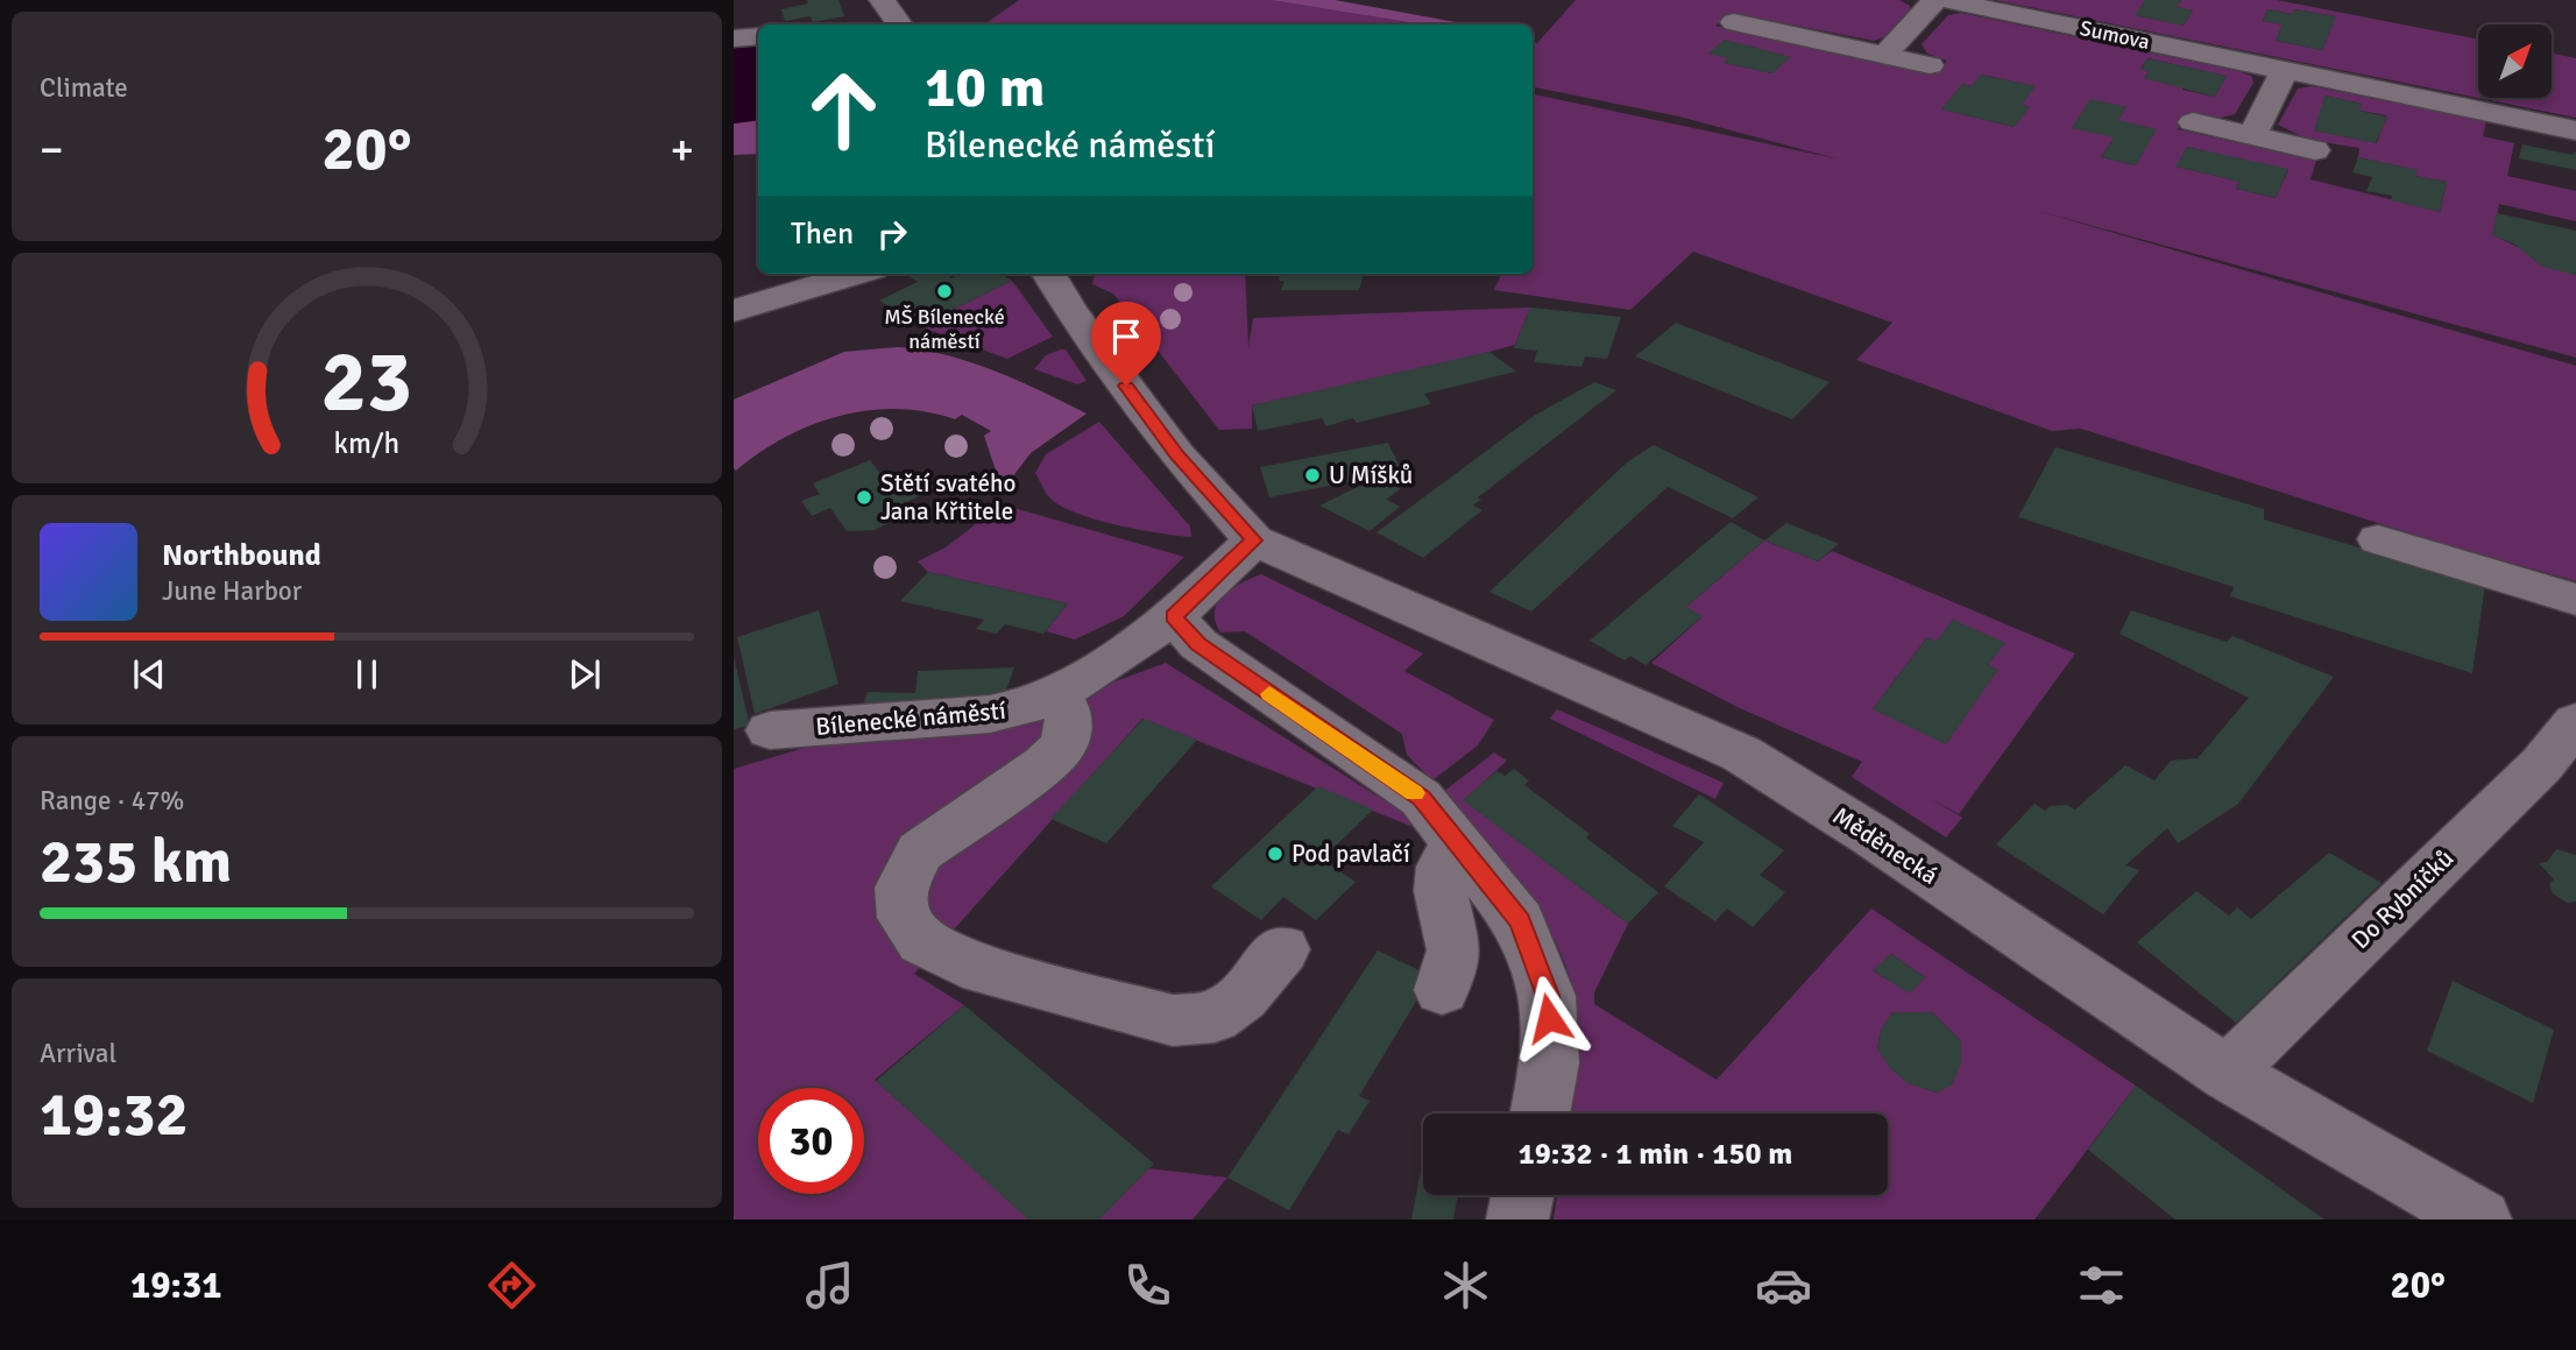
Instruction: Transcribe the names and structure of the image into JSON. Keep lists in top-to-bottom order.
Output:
{
  "streets": {
    "street": [
      "Sumova",
      "Bílenecké náměstí",
      "Měděnecká",
      "Do Rybníčků"
    ]
  },
  "crossings": [
    ["Bílenecké náměstí", "Měděnecká"],
    ["Měděnecká", "Do Rybníčků"]
  ],
  "places": [
    "MŠ Bílenecké náměstí",
    "U Míšků",
    "Stětí svatého Jana Křtitele",
    "Pod pavlačí"
  ],
  "north": "top right",
  "page": {
    "tile": [
      "Climate",
      ["Range · 47%", "235 km"],
      ["Arrival", "19:32"]
    ],
    "turn": ["10 m", "Bílenecké náměstí"],
    "heat": ["−", "20°", "+"],
    "then": "Then",
    "song": ["Northbound", "June Harbor"],
    "limit": "30",
    "trip": "19:32 · 1 min · 150 m",
    "tabs": ["19:31", "20°"],
    "gauge": ["23", "km/h"]
  }
}
